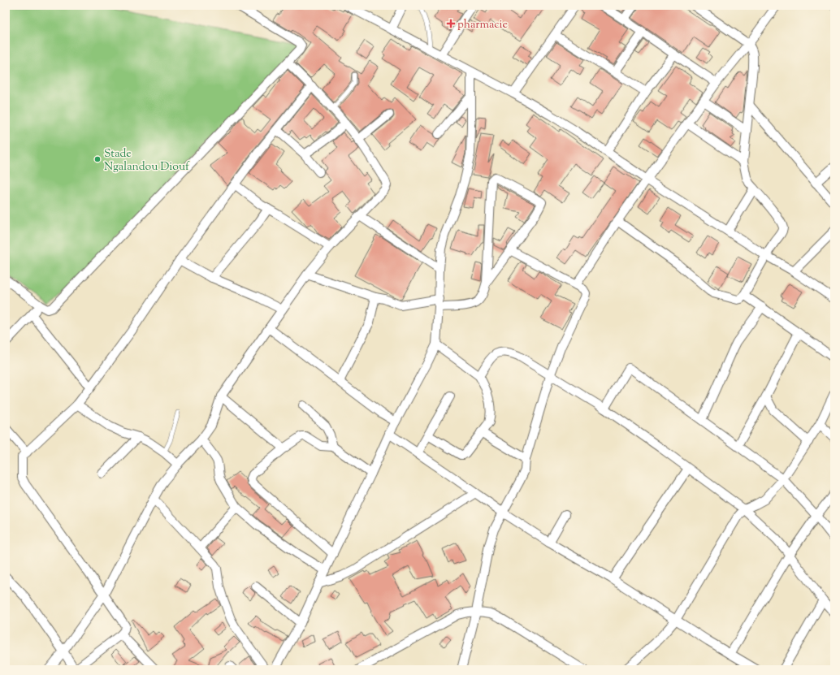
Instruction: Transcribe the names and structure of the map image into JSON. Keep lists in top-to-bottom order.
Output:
{
  "places": {
    "health": ["pharmacie"],
    "other": ["Stade Ngalandou Diouf"]
  }
}
